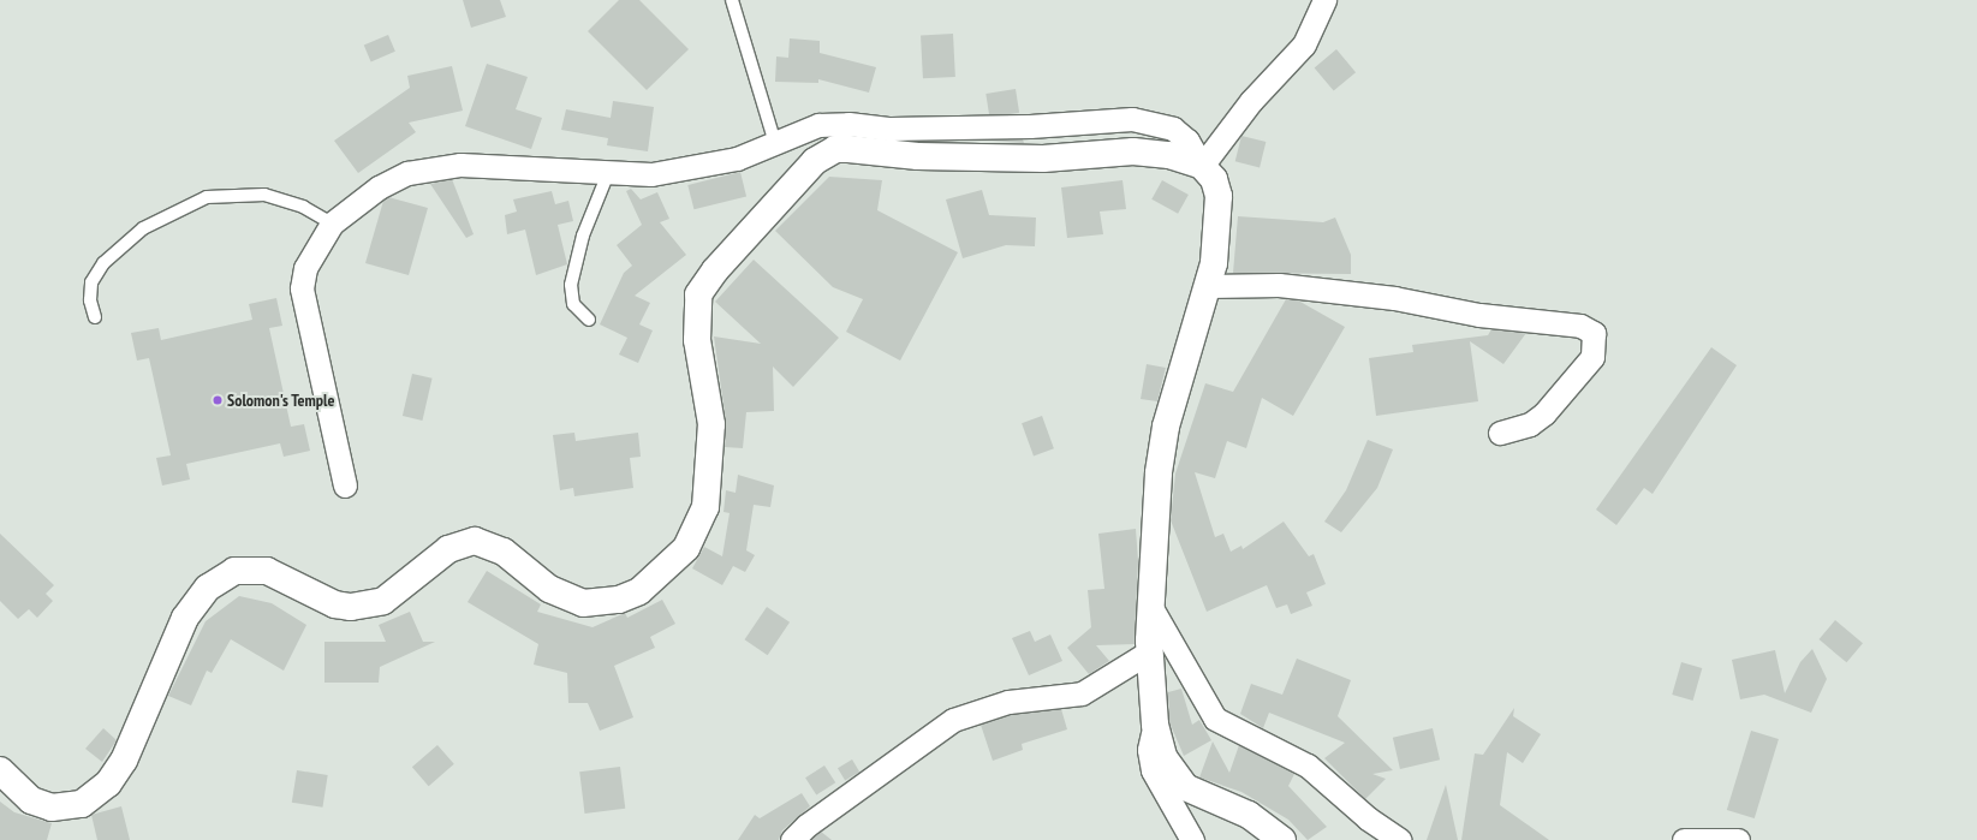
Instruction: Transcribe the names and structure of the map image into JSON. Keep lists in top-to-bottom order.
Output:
{
  "places": ["Solomon's Temple"]
}
